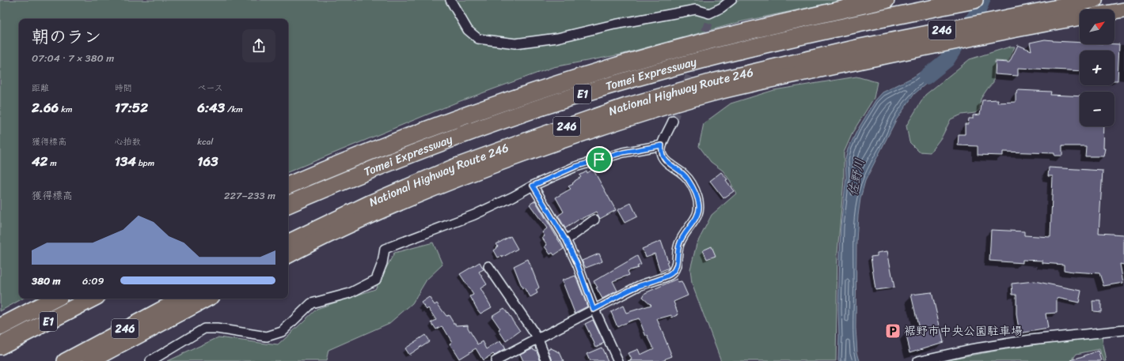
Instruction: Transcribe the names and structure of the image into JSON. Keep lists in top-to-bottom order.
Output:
{
  "streets": {
    "highway": [
      "246",
      "Tomei Expressway",
      "National Highway Route 246",
      "E1"
    ]
  },
  "water": ["佐野川"],
  "places": {
    "parking": ["裾野市中央公園駐車場"]
  },
  "north": "top right",
  "page": {
    "map_buttons": ["+", "−"],
    "heading": ["朝のラン", "07:04 · 7 × 380 m"],
    "stats": [
      ["距離", "2.66 km"],
      ["時間", "17:52"],
      ["ペース", "6:43 /km"],
      ["獲得標高", "42 m"],
      ["心拍数", "134 bpm"],
      ["kcal", "163"]
    ],
    "chart": ["獲得標高", "227–233 m"],
    "list": [
      {
        "name": "380 m",
        "note": "6:09"
      }
    ]
  }
}
